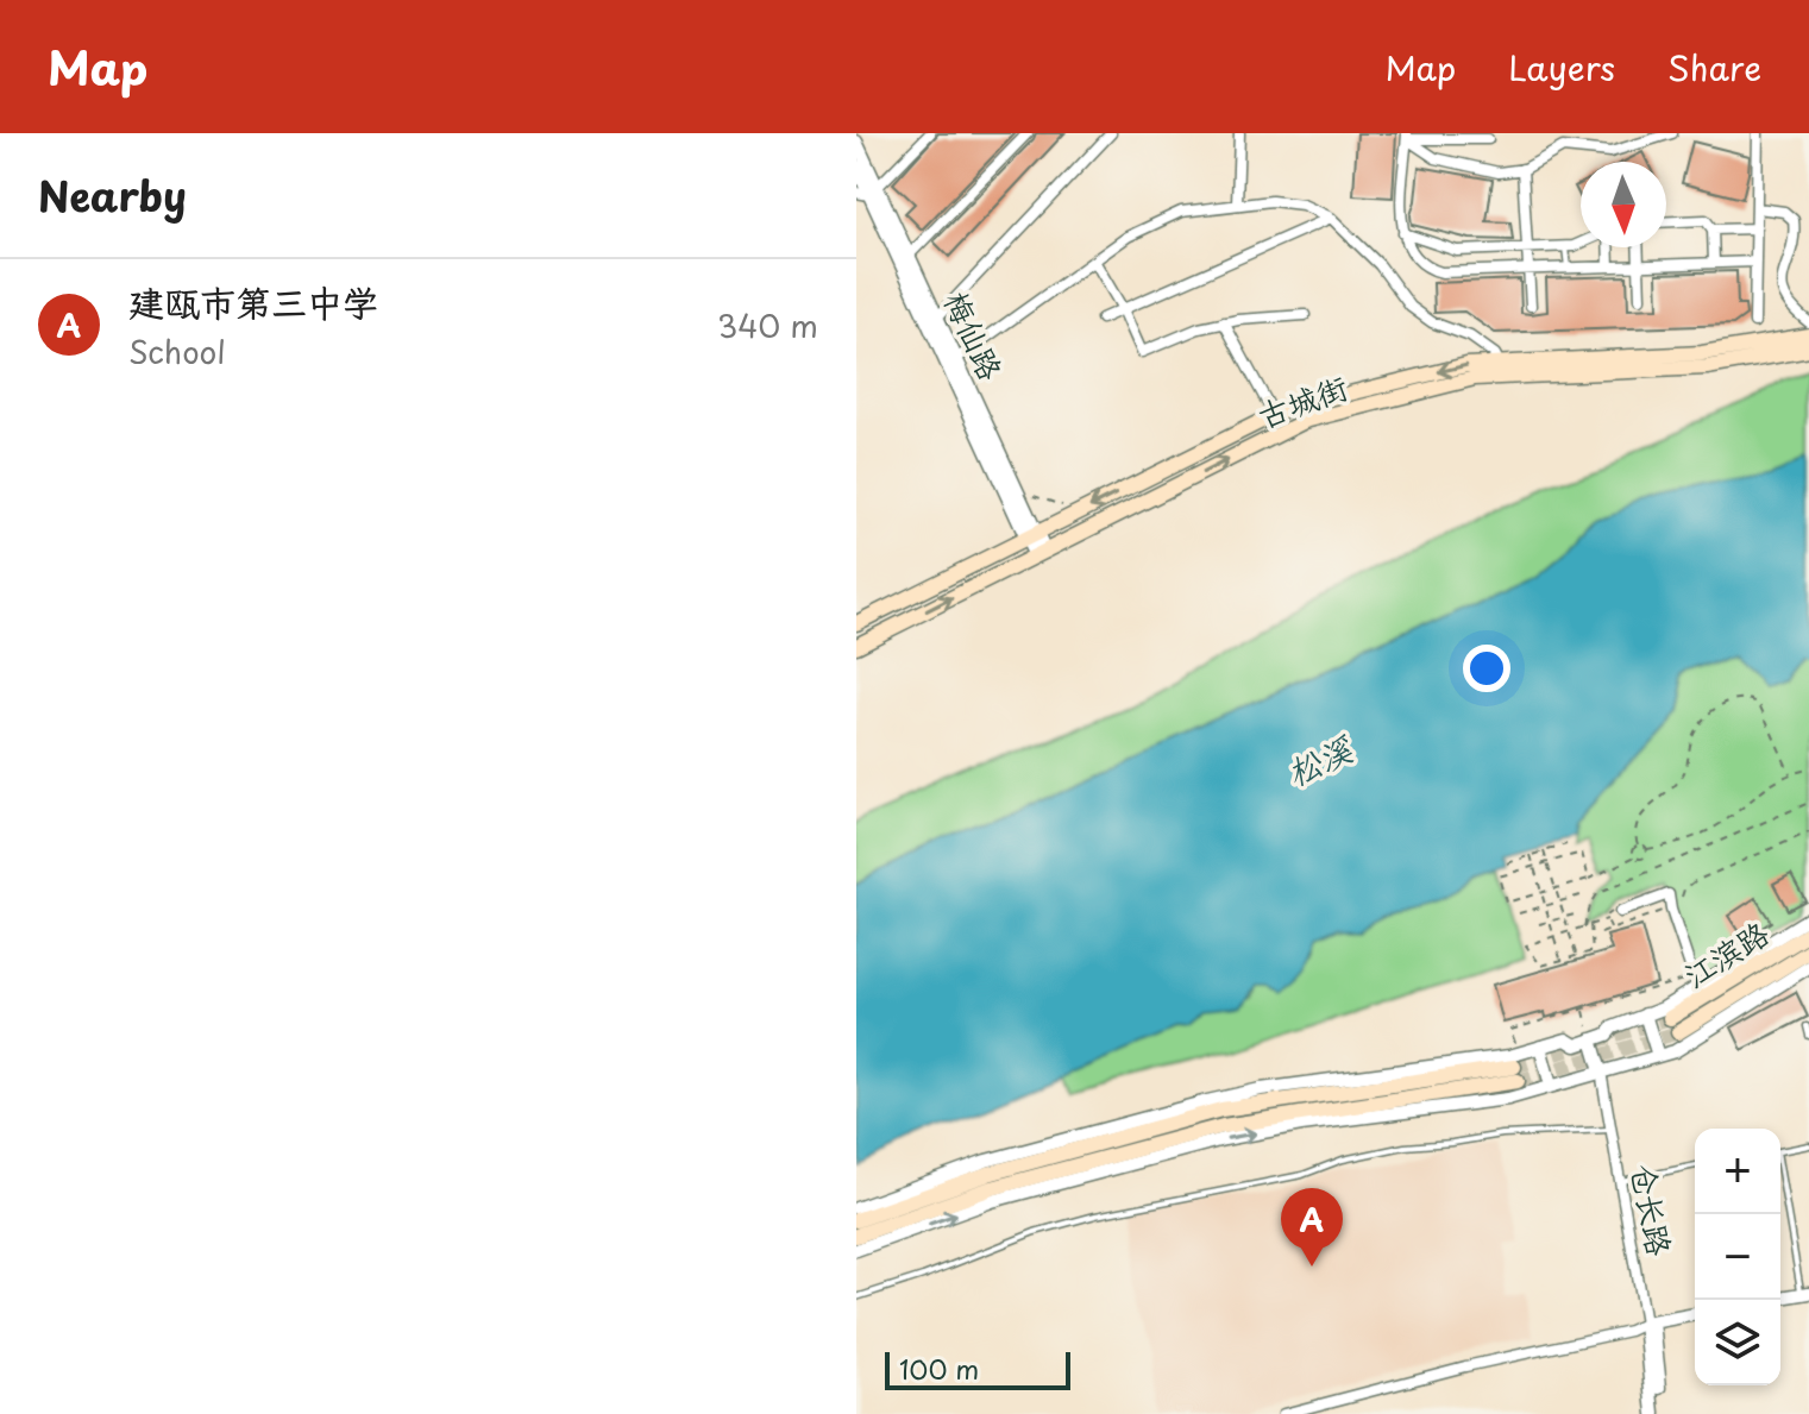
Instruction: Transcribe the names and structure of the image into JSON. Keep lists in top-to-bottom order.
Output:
{
  "streets": {
    "main road": ["古城街", "江滨路"],
    "street": ["梅仙路", "仓长路"]
  },
  "crossings": [
    ["梅仙路", "古城街"]
  ],
  "water": ["松溪"],
  "scale_bar": "100 m",
  "north": "bottom",
  "page": {
    "header": "Map",
    "nav": ["Map", "Layers", "Share"],
    "heading": "Nearby",
    "list": [
      {
        "mark": "A",
        "name": "建瓯市第三中学",
        "note": "School",
        "value": "340 m"
      }
    ],
    "map_buttons": ["+", "−"],
    "pins": "A",
    "scale": "100 m"
  }
}
